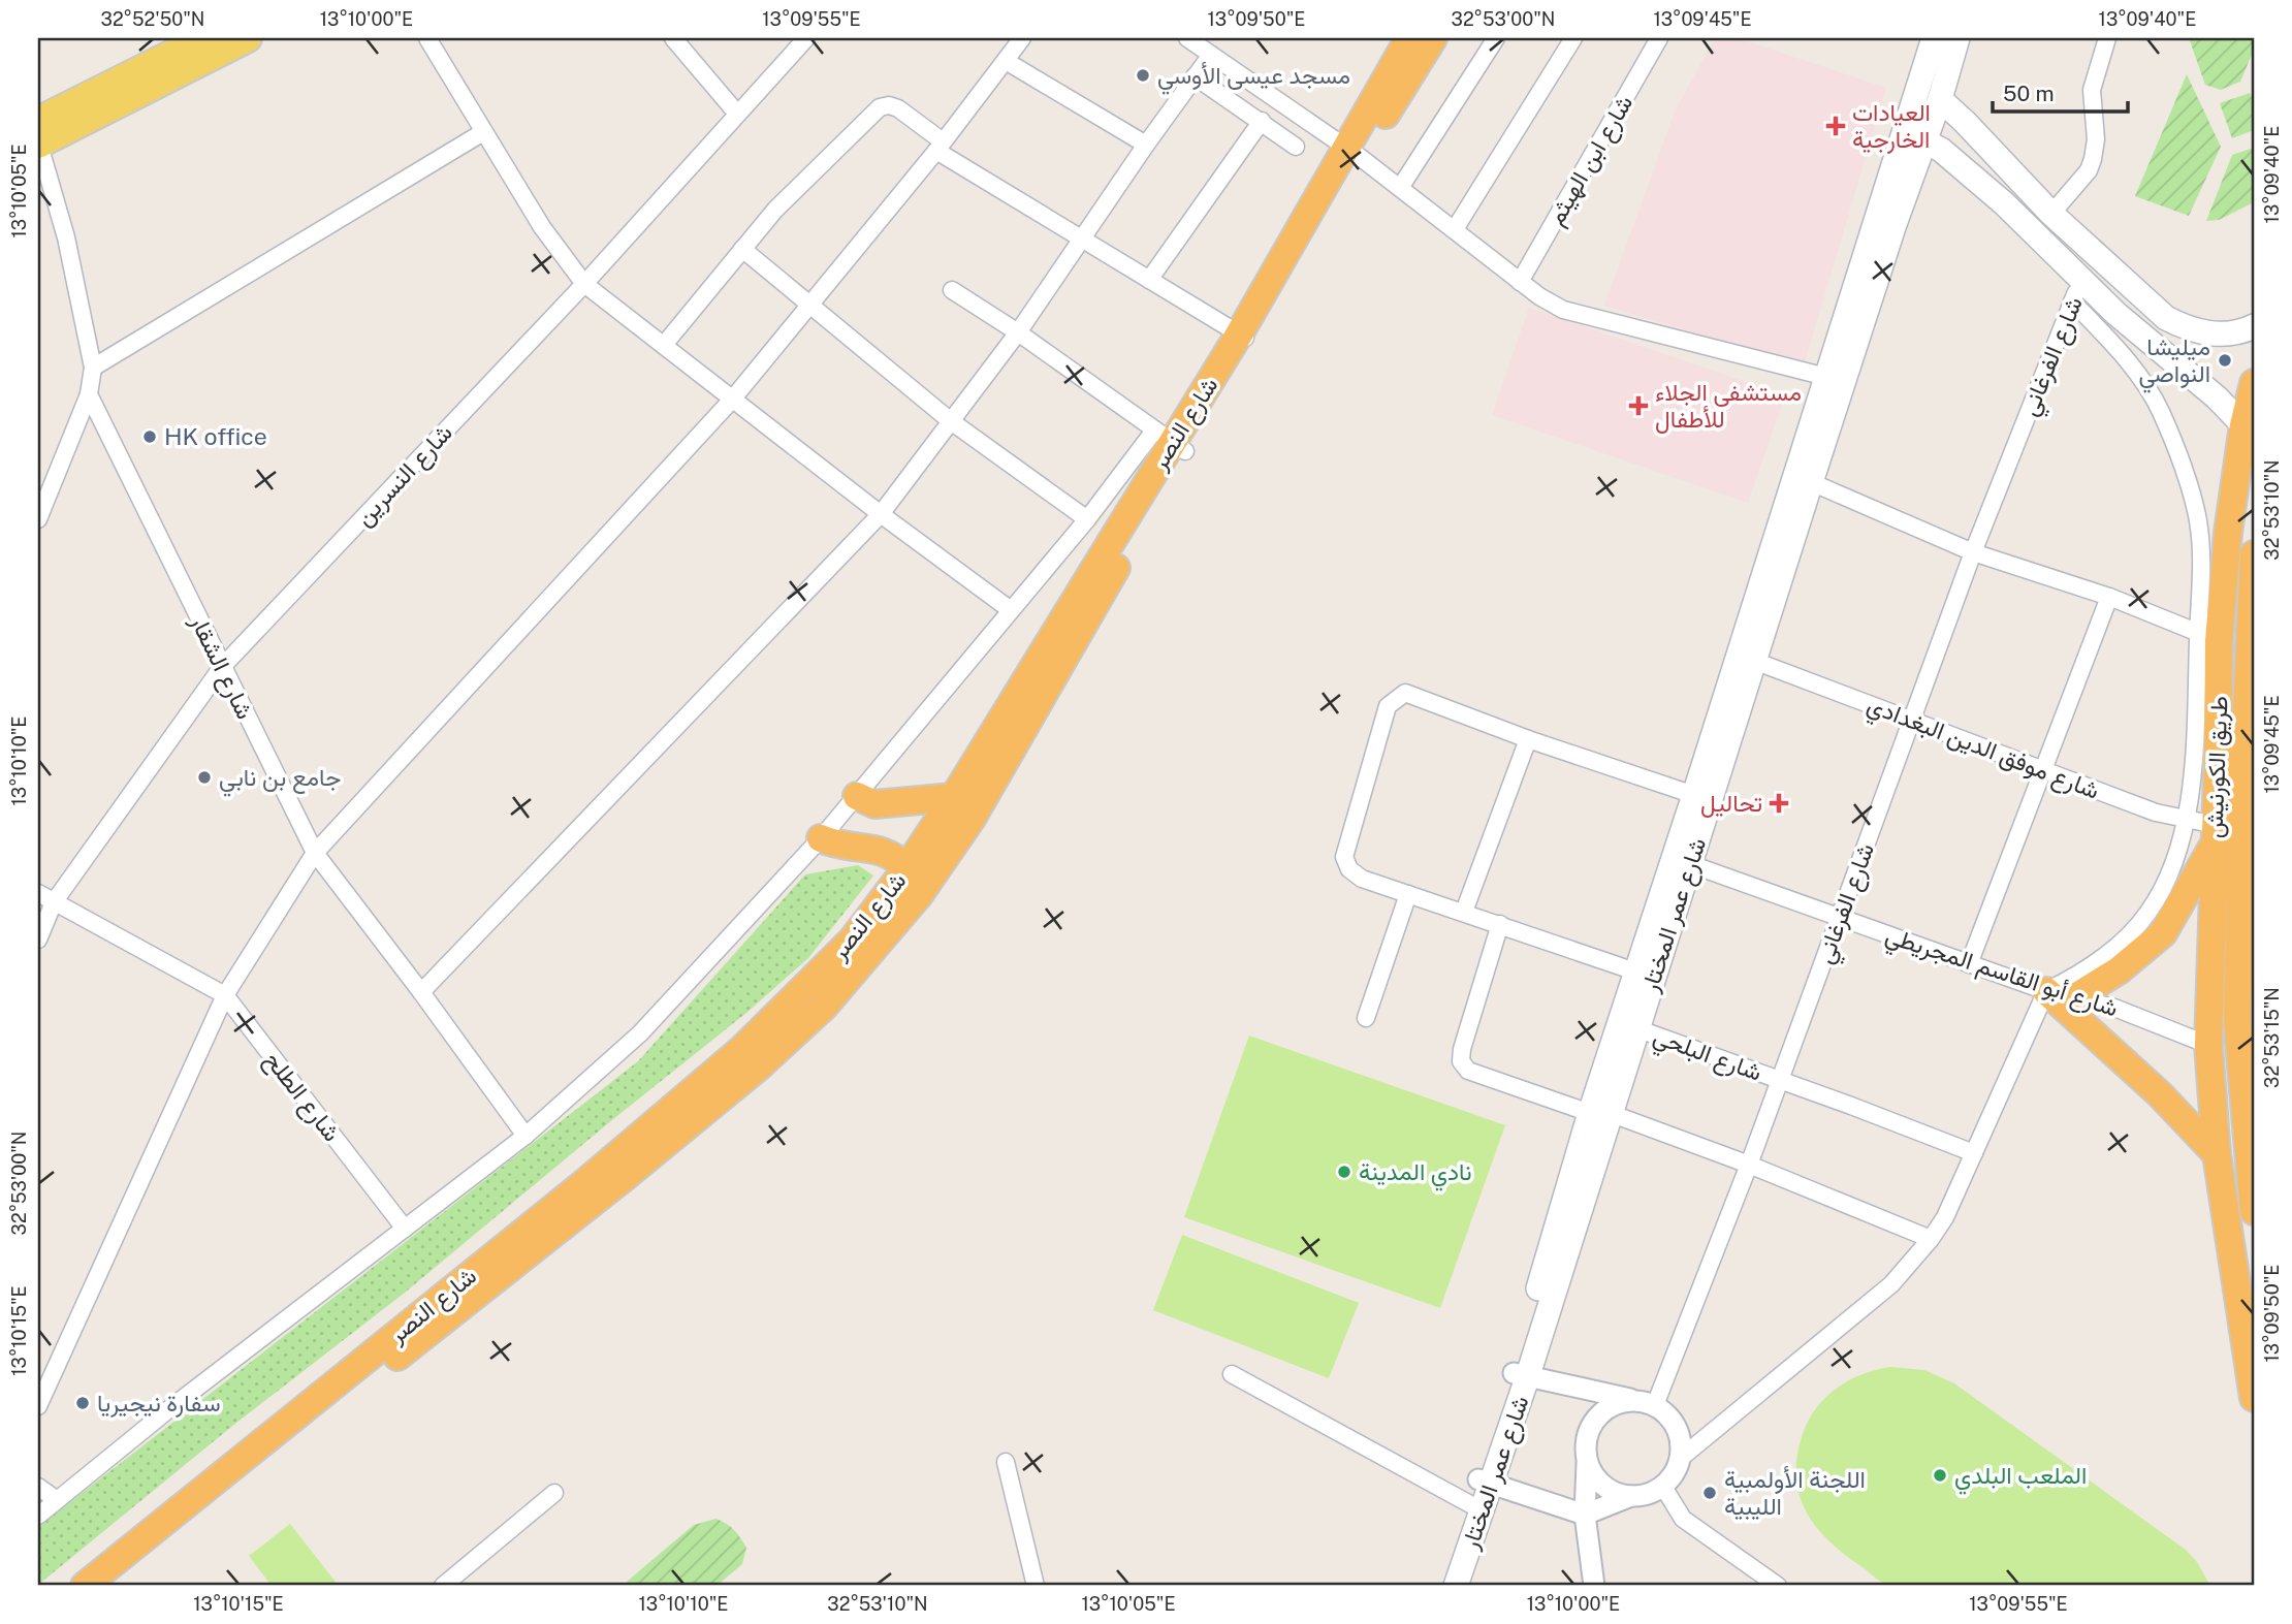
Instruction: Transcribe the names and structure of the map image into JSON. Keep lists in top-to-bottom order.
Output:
{
  "streets": {
    "highway": ["شارع النصر", "طريق الكورنيش"],
    "main road": ["شارع عمر المختار"],
    "street": [
      "شارع ابن الهيثم",
      "شارع الفرغاني",
      "شارع النسرين",
      "شارع الشقار",
      "شارع موفق الدين البغدادي",
      "شارع أبو القاسم المجريطي",
      "شارع البلحي",
      "شارع الطلح"
    ]
  },
  "crossings": [
    ["شارع الفرغاني", "شارع موفق الدين البغدادي"],
    ["شارع الفرغاني", "شارع أبو القاسم المجريطي"],
    ["شارع الفرغاني", "شارع البلحي"],
    ["شارع النسرين", "شارع الشقار"],
    ["شارع النسرين", "شارع الطلح"],
    ["شارع موفق الدين البغدادي", "طريق الكورنيش"],
    ["شارع موفق الدين البغدادي", "شارع عمر المختار"],
    ["طريق الكورنيش", "شارع أبو القاسم المجريطي"],
    ["شارع عمر المختار", "شارع أبو القاسم المجريطي"],
    ["شارع عمر المختار", "شارع البلحي"]
  ],
  "places": {
    "other": [
      "مسجد عيسى الأوسي",
      "ميليشا النواصي",
      "HK office",
      "جامع بن نابي",
      "نادي المدينة",
      "سفارة نيجيريا",
      "الملعب البلدي",
      "اللجنة الأولمبية الليبية"
    ],
    "health": ["العيادات الخارجية", "مستشفى الجلاء للأطفال", "تحاليل"]
  },
  "scale_bar": "50 m",
  "coordinates": [
    "32°52'50\"N",
    "13°10'00\"E",
    "13°09'55\"E",
    "13°09'50\"E",
    "32°53'00\"N",
    "13°09'45\"E",
    "13°09'40\"E",
    "13°10'05\"E",
    "32°53'10\"N",
    "13°10'10\"E",
    "32°53'15\"N",
    "13°10'15\"E"
  ]
}
